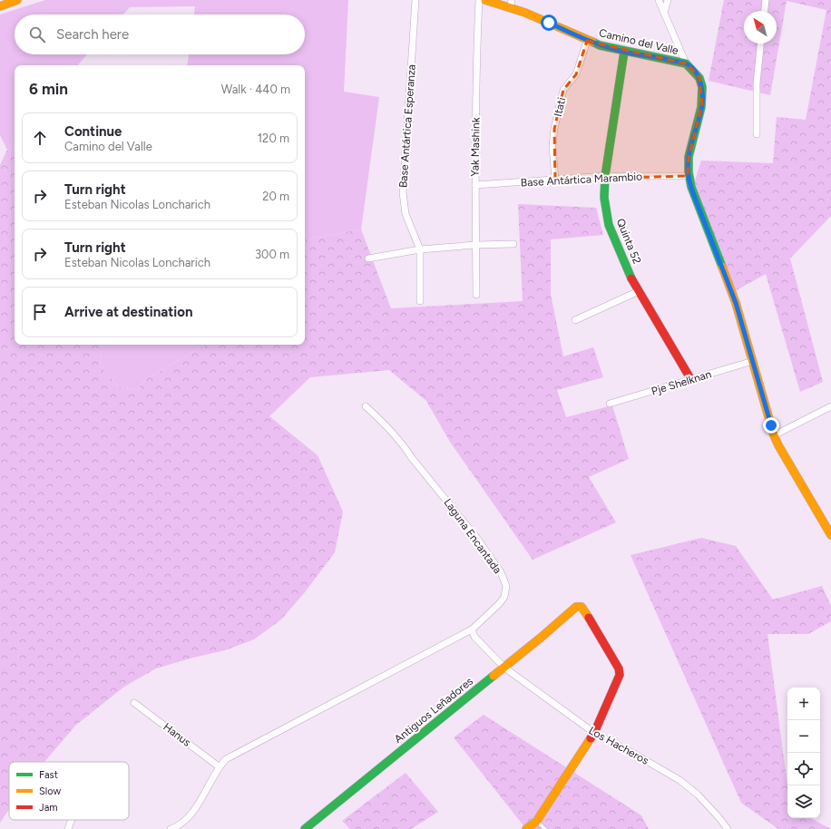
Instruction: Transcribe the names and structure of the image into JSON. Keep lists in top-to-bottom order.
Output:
{
  "streets": {
    "street": [
      "Camino del Valle",
      "Itati",
      "Base Antártica Esperanza",
      "Yak Mashink",
      "Base Antártica Marambio",
      "Quinta 52",
      "Pje Shelknan",
      "Laguna Encantada",
      "Antiguos Leñadores",
      "Hanus",
      "Los Hacheros"
    ]
  },
  "crossings": [
    ["Camino del Valle", "Itati"],
    ["Camino del Valle", "Quinta 52"],
    ["Itati", "Base Antártica Marambio"],
    ["Yak Mashink", "Base Antártica Marambio"],
    ["Base Antártica Marambio", "Quinta 52"],
    ["Quinta 52", "Pje Shelknan"],
    ["Laguna Encantada", "Hanus"],
    ["Antiguos Leñadores", "Los Hacheros"]
  ],
  "legend": ["Fast", "Slow", "Jam"],
  "north": "top left",
  "page": {
    "search": "Search here",
    "heading": ["6 min", "Walk · 440 m"],
    "list": [
      ["Continue", "Camino del Valle", "120 m"],
      ["Turn right", "Esteban Nicolas Loncharich", "20 m"],
      ["Turn right", "Esteban Nicolas Loncharich", "300 m"],
      "Arrive at destination"
    ],
    "map_buttons": ["+", "−"]
  }
}
